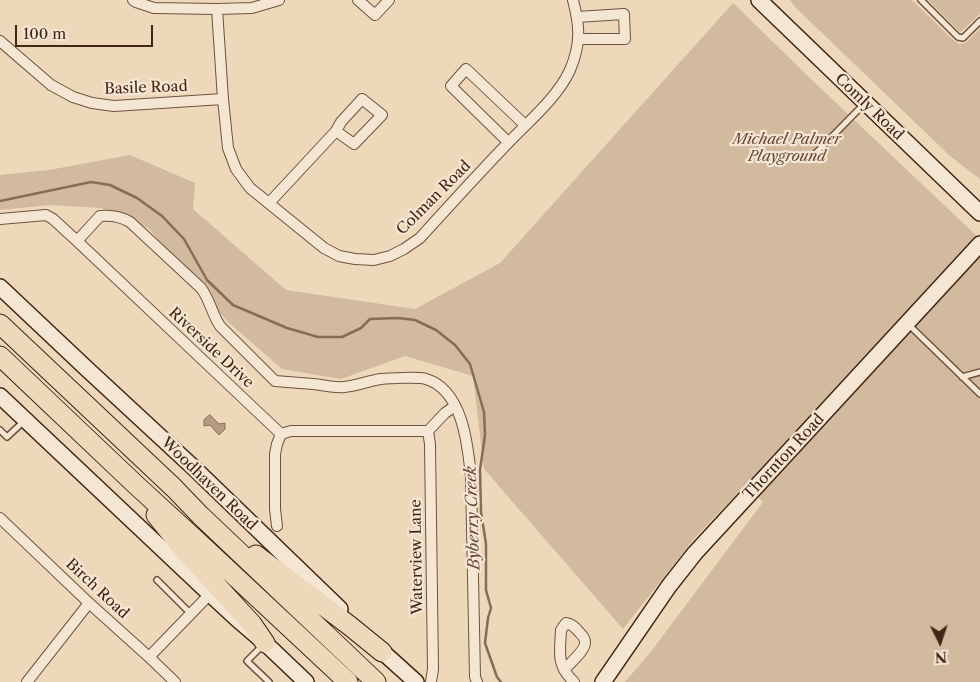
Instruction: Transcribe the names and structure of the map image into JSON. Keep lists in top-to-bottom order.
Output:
{
  "streets": {
    "highway": ["Woodhaven Road"],
    "main road": ["Comly Road", "Thornton Road"],
    "street": [
      "Basile Road",
      "Colman Road",
      "Riverside Drive",
      "Waterview Lane",
      "Birch Road"
    ]
  },
  "crossings": [
    ["Basile Road", "Colman Road"]
  ],
  "water": ["Byberry Creek"],
  "parks": ["Michael Palmer Playground"],
  "scale_bar": "100 m",
  "north": "bottom"
}
